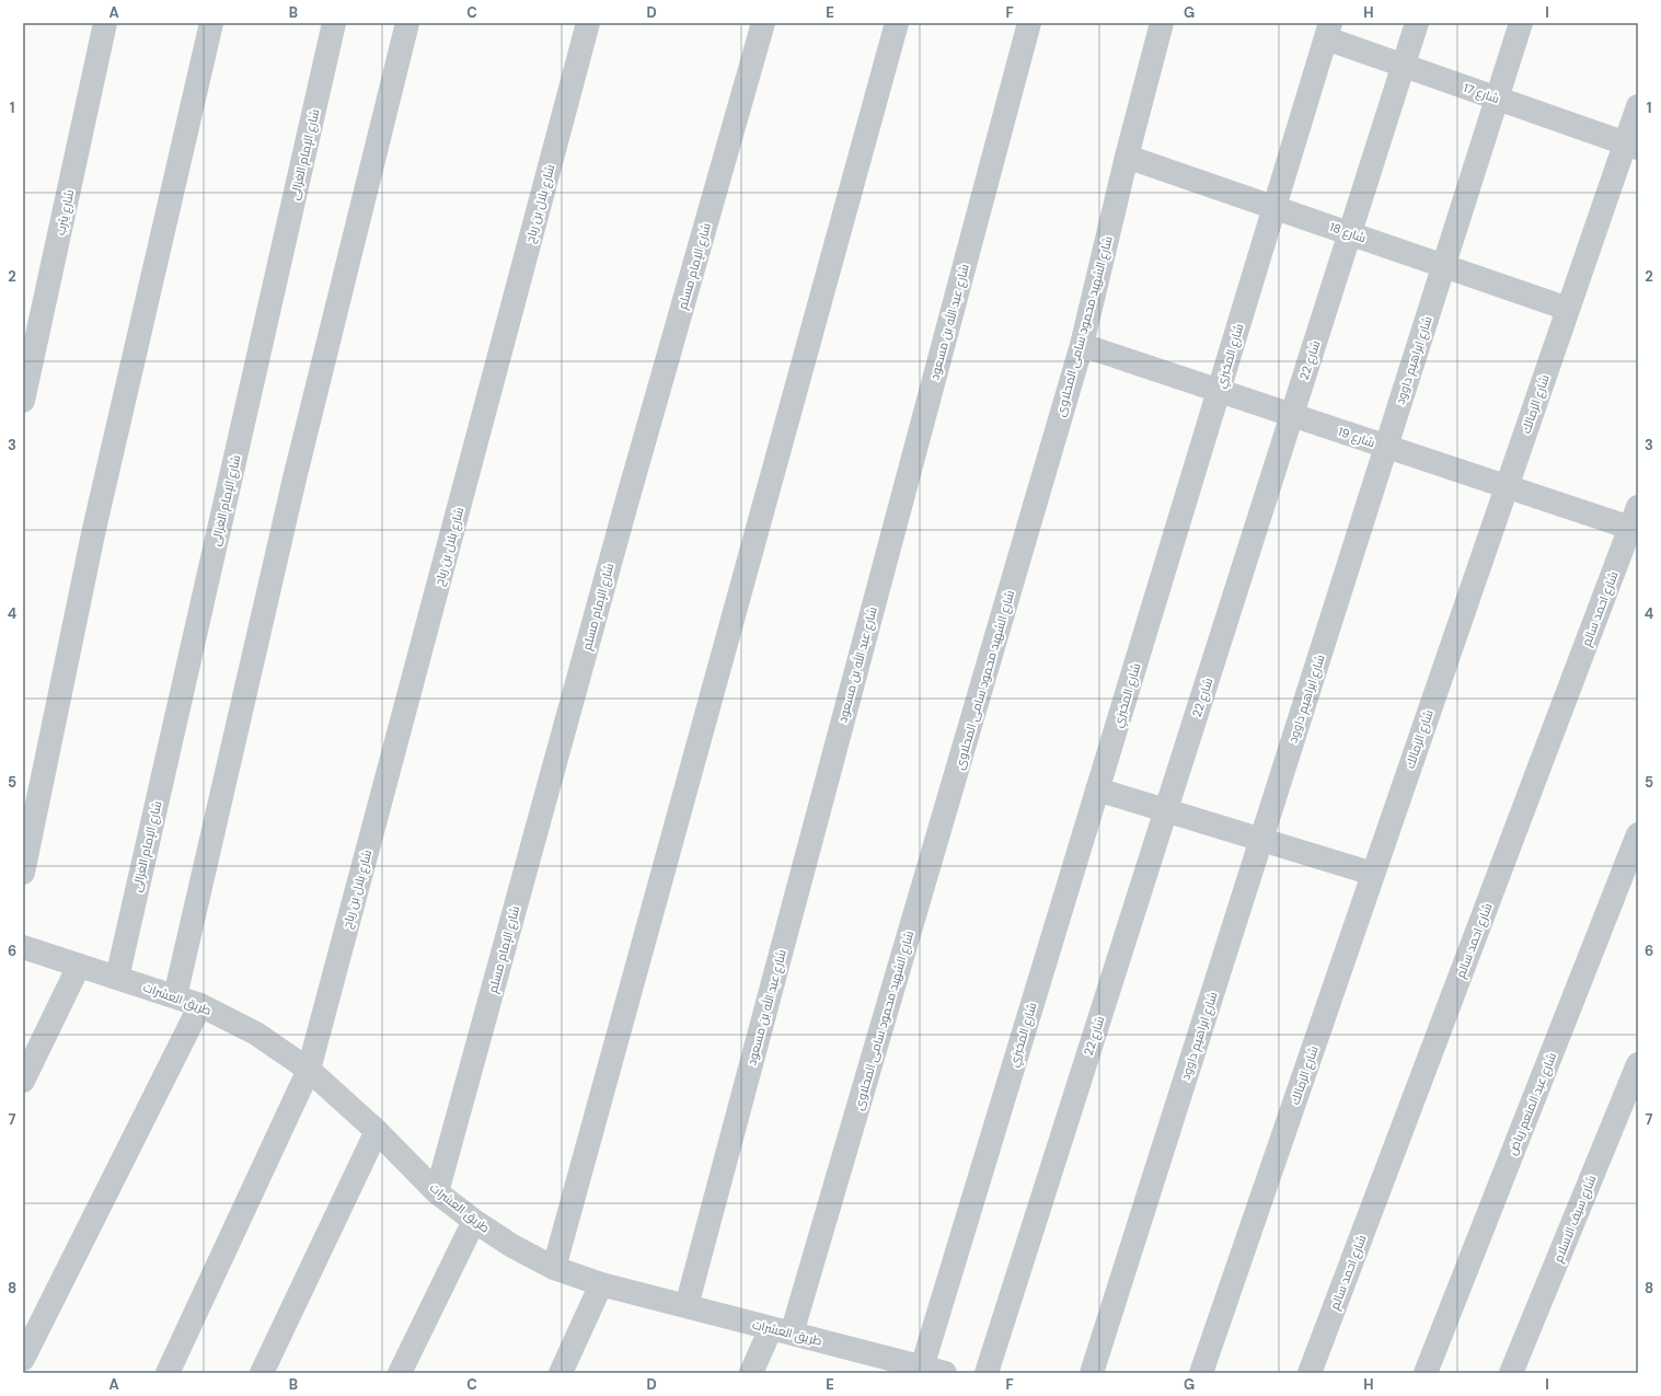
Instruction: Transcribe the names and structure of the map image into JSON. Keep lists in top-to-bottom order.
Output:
{
  "streets": {
    "street": [
      "شارع 17",
      "شارع الإمام الغزالى",
      "شارع بلال بن رباح",
      "شارع يثرب",
      "شارع 18",
      "شارع الإمام مسلم",
      "شارع عبد الله بن مسعود",
      "شارع الشهيد محمود سامى المحلاوى",
      "شارع المخبزي",
      "شارع 22",
      "شارع ابراهيم داوود",
      "شارع الزمالك",
      "شارع 19",
      "شارع احمد سالم",
      "طريق العشرات",
      "شارع عبد المنعم رياض",
      "شارع سيف الاسلام"
    ]
  },
  "crossings": [
    ["شارع 17", "شارع المخبزي"],
    ["شارع 17", "شارع 22"],
    ["شارع 17", "شارع ابراهيم داوود"],
    ["شارع 17", "شارع الزمالك"],
    ["شارع الإمام الغزالى", "طريق العشرات"],
    ["شارع بلال بن رباح", "طريق العشرات"],
    ["شارع 18", "شارع الشهيد محمود سامى المحلاوى"],
    ["شارع 18", "شارع المخبزي"],
    ["شارع 18", "شارع 22"],
    ["شارع 18", "شارع ابراهيم داوود"],
    ["شارع 18", "شارع الزمالك"],
    ["شارع الإمام مسلم", "طريق العشرات"],
    ["شارع عبد الله بن مسعود", "طريق العشرات"],
    ["شارع الشهيد محمود سامى المحلاوى", "شارع 19"],
    ["شارع الشهيد محمود سامى المحلاوى", "طريق العشرات"],
    ["شارع المخبزي", "شارع 19"],
    ["شارع المخبزي", "طريق العشرات"],
    ["شارع 22", "شارع 19"],
    ["شارع ابراهيم داوود", "شارع 19"],
    ["شارع الزمالك", "شارع 19"],
    ["شارع 19", "شارع احمد سالم"]
  ],
  "grid": {
    "columns": [
      "A",
      "B",
      "C",
      "D",
      "E",
      "F",
      "G",
      "H",
      "I"
    ],
    "rows": [
      "1",
      "2",
      "3",
      "4",
      "5",
      "6",
      "7",
      "8"
    ]
  }
}
